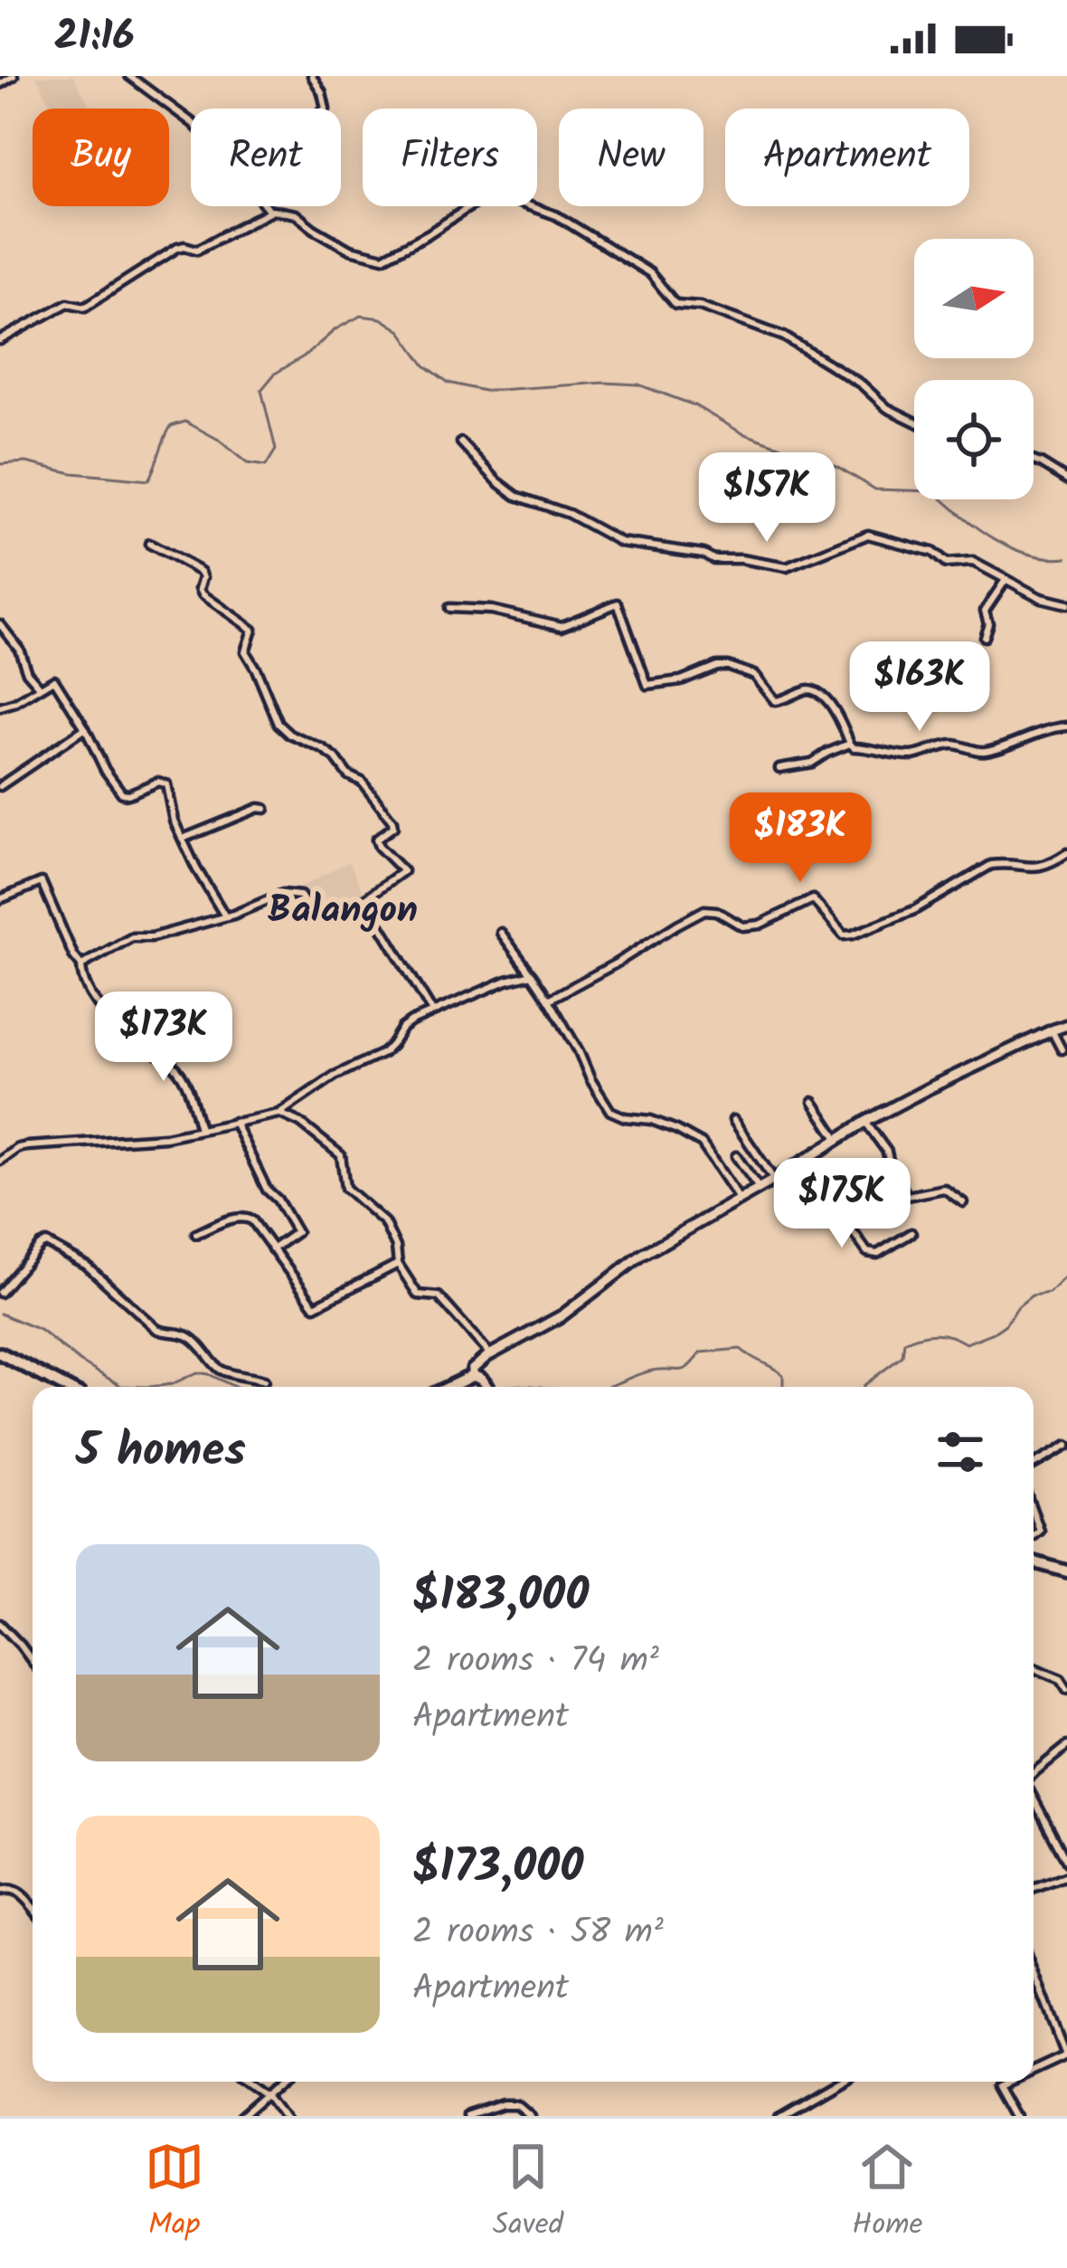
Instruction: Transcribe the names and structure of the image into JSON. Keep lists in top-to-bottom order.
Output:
{
  "districts": ["Balangon"],
  "north": "right",
  "page": {
    "status": "21:16",
    "chip": [
      "Buy",
      "Rent",
      "Filters",
      "New",
      "Apartment"
    ],
    "price": [
      "$157K",
      "$163K",
      "$183K",
      "$173K",
      "$175K"
    ],
    "heading": "5 homes",
    "list": [
      {
        "name": "$183,000",
        "note": "2 rooms · 74 m² · Apartment"
      },
      {
        "name": "$173,000",
        "note": "2 rooms · 58 m² · Apartment"
      }
    ],
    "tabs": ["Map", "Saved", "Home"]
  }
}
